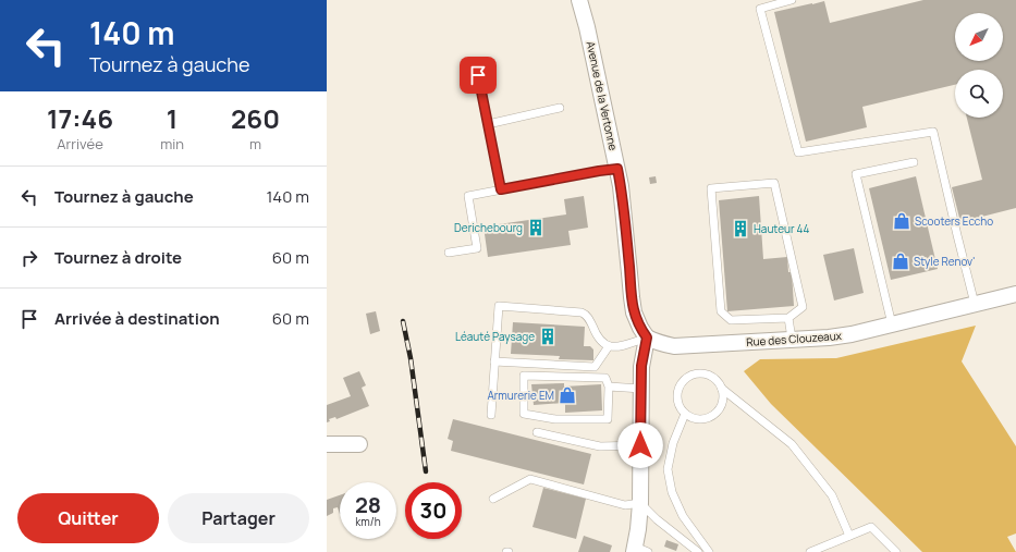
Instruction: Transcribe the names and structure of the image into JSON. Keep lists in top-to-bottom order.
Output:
{
  "streets": {
    "street": ["Avenue de la Vertonne", "Rue des Clouzeaux"]
  },
  "crossings": [
    ["Avenue de la Vertonne", "Rue des Clouzeaux"]
  ],
  "places": {
    "shop": ["Scooters Eccho", "Style Renov'", "Armurerie EM"],
    "building": ["Derichebourg", "Hauteur 44", "Léauté Paysage"]
  },
  "north": "bottom left",
  "page": {
    "turn": ["140 m", "Tournez à gauche"],
    "eta": [
      "17:46",
      "Arrivée",
      "1",
      "min",
      "260",
      "m"
    ],
    "list": [
      {
        "name": "Tournez à gauche",
        "value": "140 m"
      },
      {
        "name": "Tournez à droite",
        "value": "60 m"
      },
      {
        "name": "Arrivée à destination",
        "value": "60 m"
      }
    ],
    "speed": "28 km/h",
    "limit": "30",
    "buttons": ["Quitter", "Partager"]
  }
}
